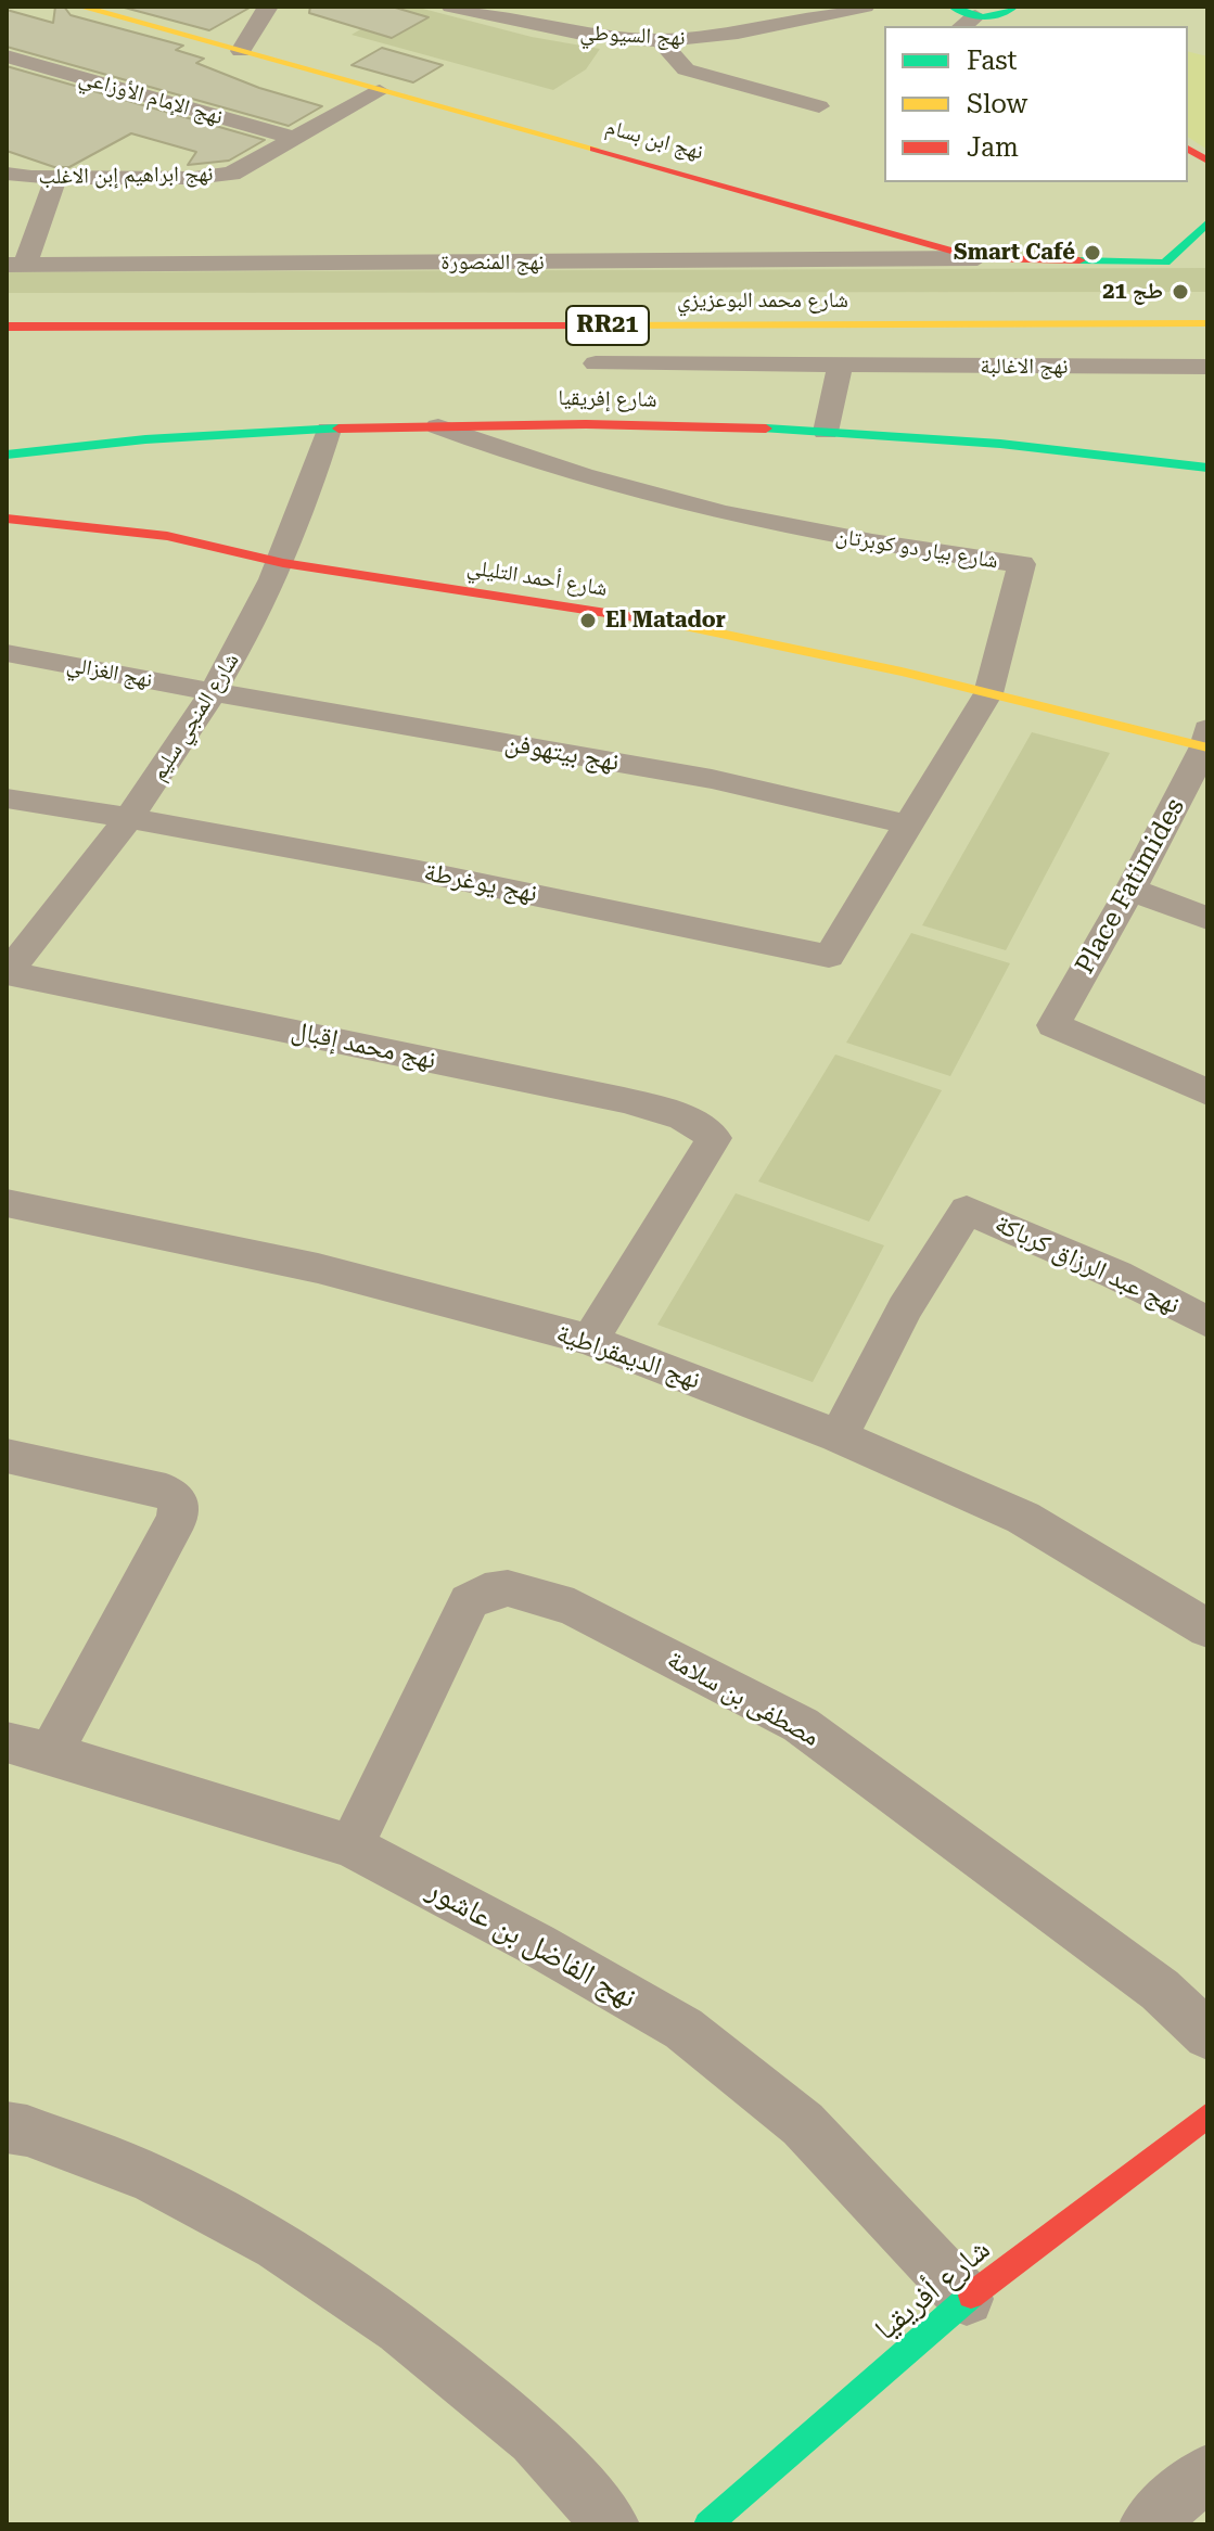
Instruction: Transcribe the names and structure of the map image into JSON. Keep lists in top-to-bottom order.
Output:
{
  "streets": {
    "main road": [
      "نهج ابن بسام",
      "شارع محمد البوعزيزي",
      "RR21",
      "شارع إفريقيا",
      "شارع أحمد التليلي",
      "شارع أفريقيا"
    ],
    "street": [
      "نهج السيوطي",
      "نهج الإمام الأوزاعي",
      "نهج ابراهيم إبن الاغلب",
      "نهج المنصورة",
      "نهج الاغالبة",
      "شارع بيار دو كوبرتان",
      "نهج الغزالي",
      "شارع المنجي سليم",
      "نهج بيتهوفن",
      "نهج يوغرطة",
      "Place Fatimides",
      "نهج محمد إقبال",
      "نهج عبد الرزاق كرباكة",
      "نهج الديمقراطية",
      "مصطفى بن سلامة",
      "نهج الفاضل بن عاشور"
    ]
  },
  "crossings": [
    ["نهج الإمام الأوزاعي", "نهج ابراهيم إبن الاغلب"],
    ["نهج ابن بسام", "نهج ابراهيم إبن الاغلب"],
    ["نهج ابن بسام", "نهج المنصورة"],
    ["شارع إفريقيا", "شارع بيار دو كوبرتان"],
    ["شارع إفريقيا", "شارع المنجي سليم"],
    ["شارع بيار دو كوبرتان", "شارع أحمد التليلي"],
    ["شارع بيار دو كوبرتان", "نهج بيتهوفن"],
    ["شارع بيار دو كوبرتان", "نهج يوغرطة"],
    ["شارع أحمد التليلي", "شارع المنجي سليم"],
    ["شارع أحمد التليلي", "Place Fatimides"],
    ["نهج الغزالي", "شارع المنجي سليم"],
    ["نهج الغزالي", "نهج بيتهوفن"],
    ["شارع المنجي سليم", "نهج بيتهوفن"],
    ["شارع المنجي سليم", "نهج يوغرطة"],
    ["شارع المنجي سليم", "نهج محمد إقبال"],
    ["نهج محمد إقبال", "نهج الديمقراطية"],
    ["نهج عبد الرزاق كرباكة", "نهج الديمقراطية"],
    ["مصطفى بن سلامة", "نهج الفاضل بن عاشور"],
    ["نهج الفاضل بن عاشور", "شارع أفريقيا"]
  ],
  "places": ["Smart Café", "طج 21", "El Matador"],
  "legend": ["Fast", "Slow", "Jam"]
}
